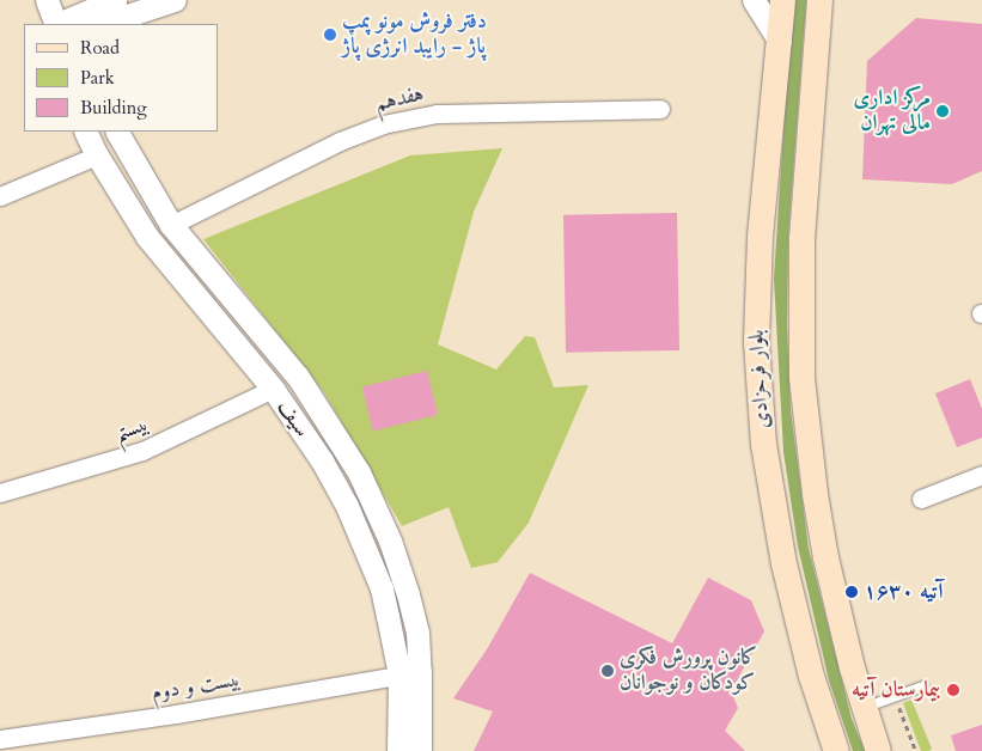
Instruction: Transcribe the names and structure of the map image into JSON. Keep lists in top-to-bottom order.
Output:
{
  "streets": {
    "main road": ["بلوار فرحزادی"],
    "street": [
      "هفدهم",
      "سیف",
      "بیستم",
      "بیست و دوم"
    ]
  },
  "crossings": [
    ["هفدهم", "سیف"],
    ["سیف", "بیستم"],
    ["سیف", "بیست و دوم"]
  ],
  "places": [
    "دفتر فروش مونو پمپ پاژ - رایبد انرژی پاژ",
    "مرکز اداری مالی تهران",
    "آتیه ۱۶۳۰",
    "کانون پرورش فکری کودکان و نوجوانان",
    "بیمارستان آتیه"
  ],
  "legend": ["Road", "Park", "Building"]
}
